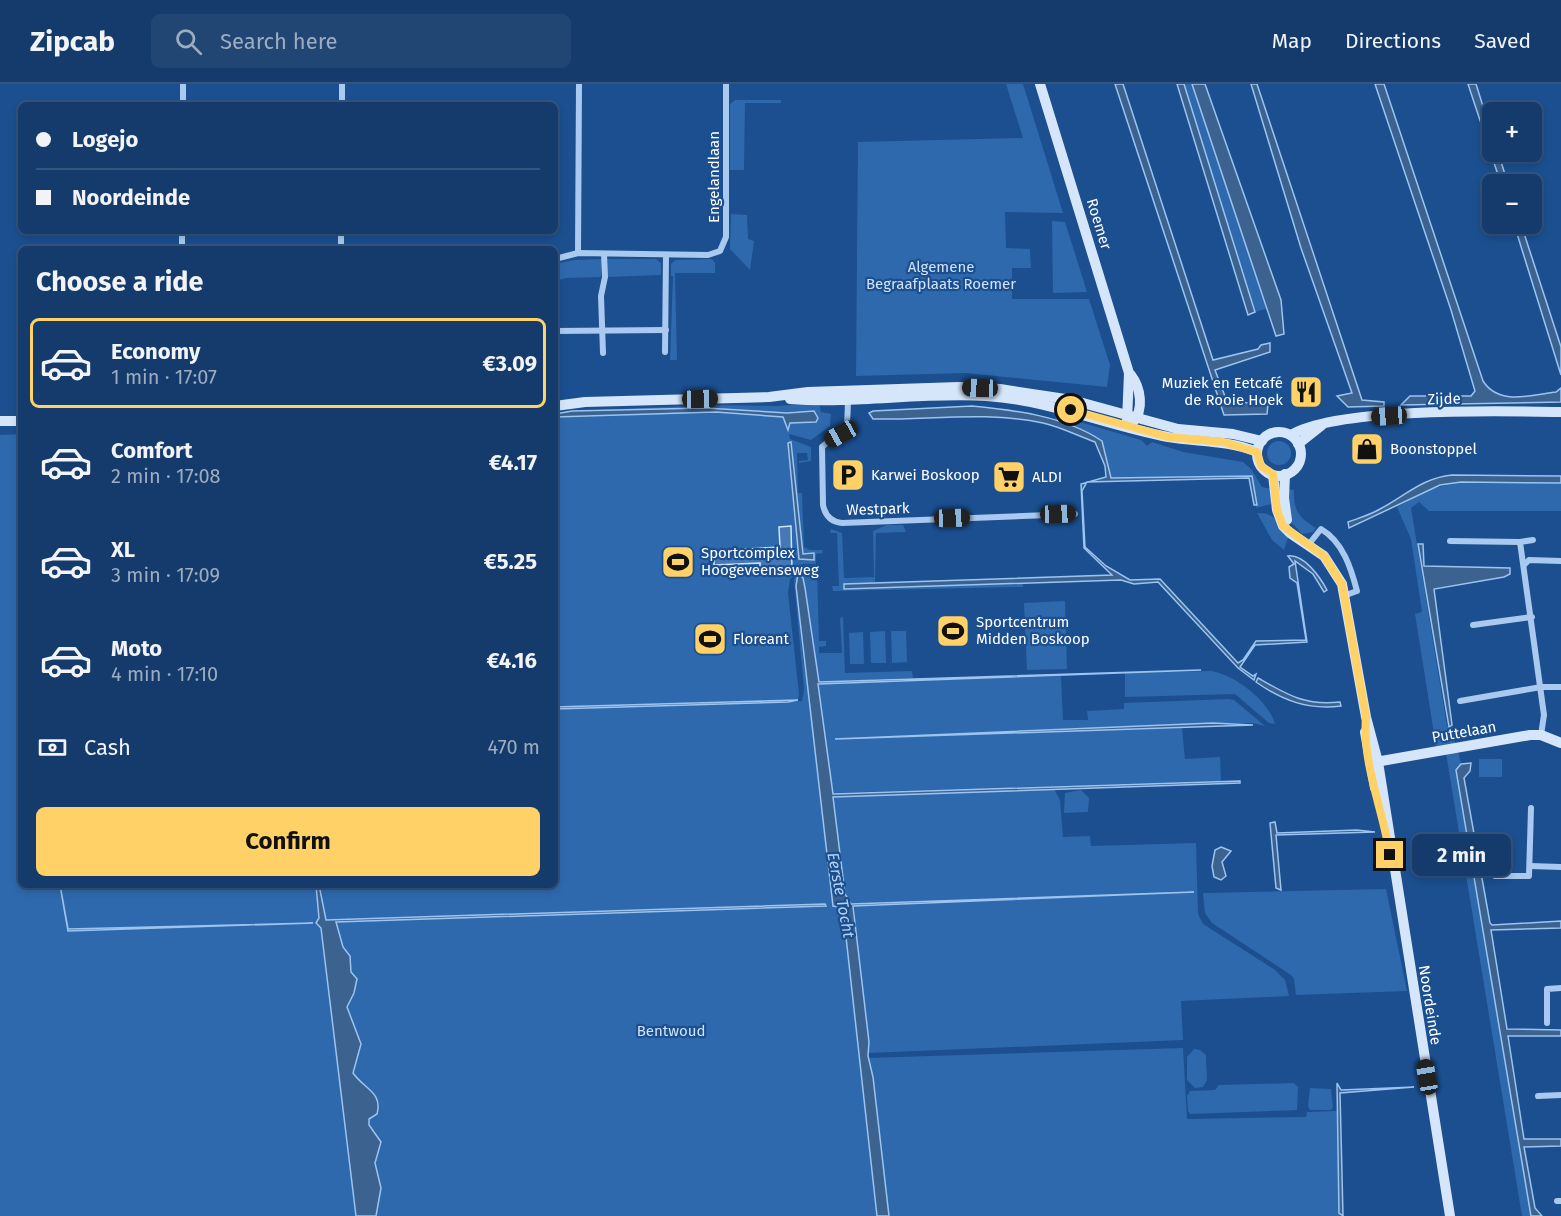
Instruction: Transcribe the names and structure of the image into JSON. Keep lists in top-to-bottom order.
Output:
{
  "streets": {
    "main road": [
      "Roemer",
      "Zijde",
      "Puttelaan",
      "Noordeinde"
    ],
    "street": ["Engelandlaan", "Westpark"]
  },
  "crossings": [
    ["Zijde", "Noordeinde"],
    ["Puttelaan", "Noordeinde"]
  ],
  "water": ["Eerste Tocht"],
  "parks": ["Algemene Begraafplaats Roemer", "Bentwoud"],
  "places": {
    "restaurant": ["Muziek en Eetcafé de Rooie Hoek"],
    "shop": ["Boonstoppel"],
    "parking": ["Karwei Boskoop"],
    "supermarket": ["ALDI"],
    "sports": ["Sportcomplex Hoogeveenseweg", "Sportcentrum Midden Boskoop", "Floreant"]
  },
  "page": {
    "header": "Zipcab",
    "search": "Search here",
    "nav": ["Map", "Directions", "Saved"],
    "map_buttons": ["+", "−"],
    "banner": ["Logejo", "Noordeinde"],
    "heading": "Choose a ride",
    "list": [
      {
        "name": "Economy",
        "note": "1 min · 17:07",
        "value": "€3.09"
      },
      {
        "name": "Comfort",
        "note": "2 min · 17:08",
        "value": "€4.17"
      },
      {
        "name": "XL",
        "note": "3 min · 17:09",
        "value": "€5.25"
      },
      {
        "name": "Moto",
        "note": "4 min · 17:10",
        "value": "€4.16"
      }
    ],
    "pay": ["Cash", "470 m"],
    "buttons": "Confirm",
    "bubble": "2 min"
  }
}
